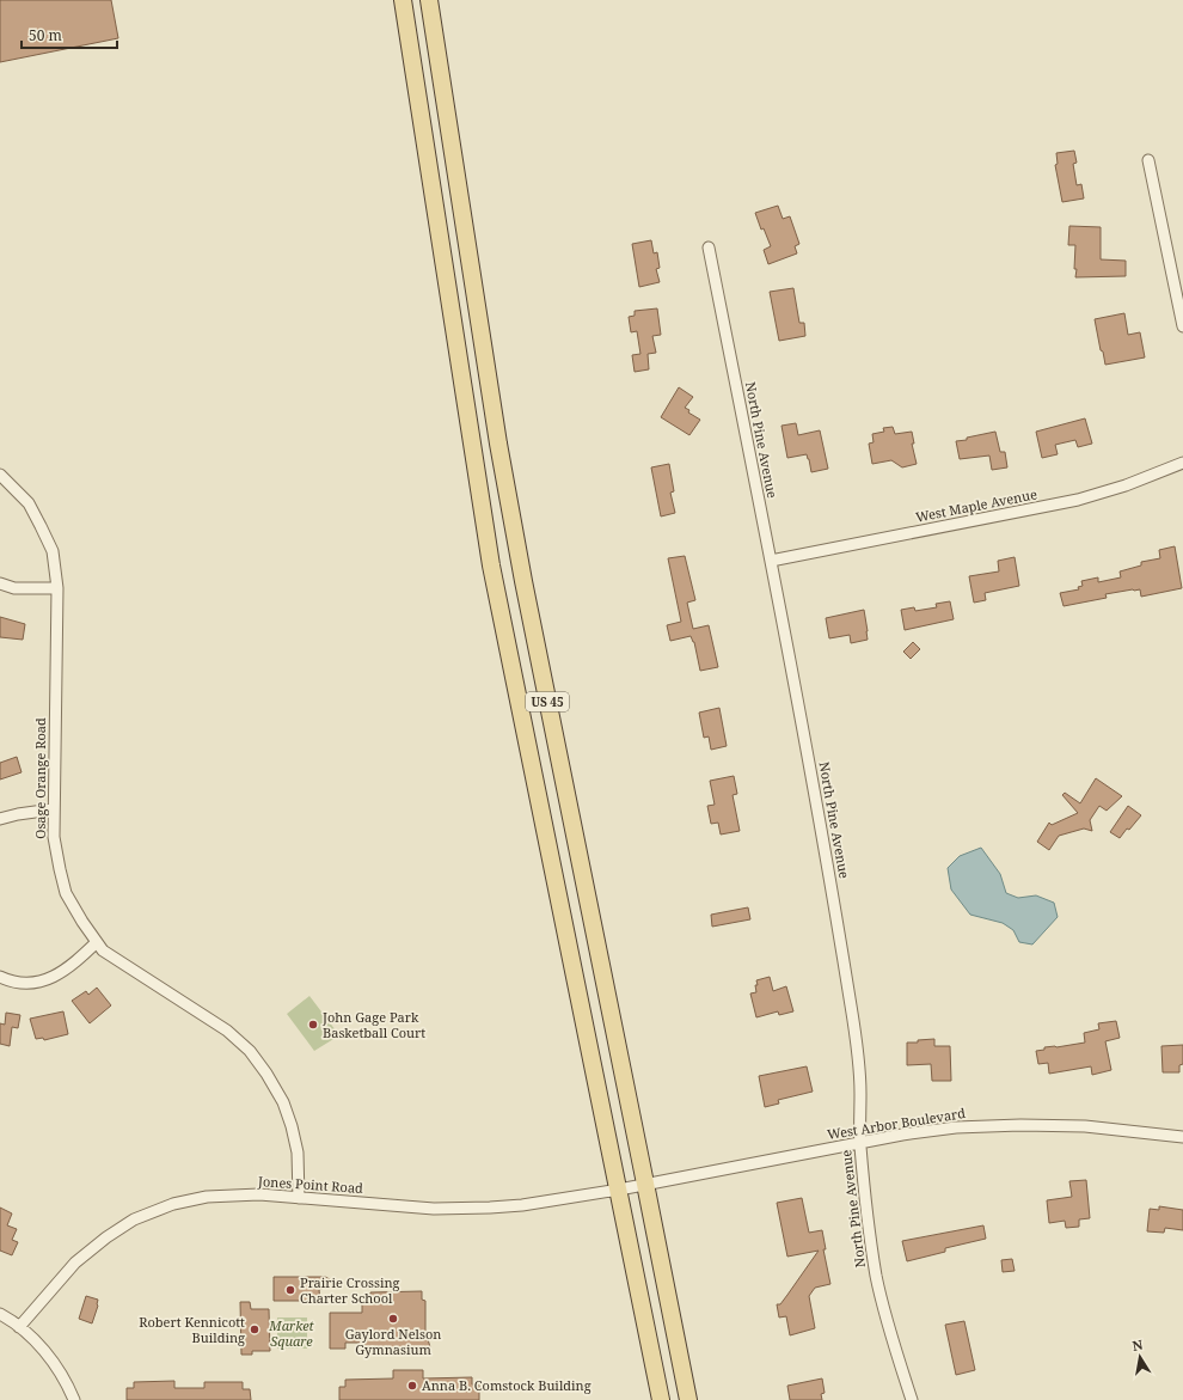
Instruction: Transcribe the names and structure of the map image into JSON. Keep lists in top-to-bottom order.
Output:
{
  "streets": {
    "main road": ["US 45"],
    "street": [
      "North Pine Avenue",
      "West Maple Avenue",
      "Osage Orange Road",
      "West Arbor Boulevard",
      "Jones Point Road"
    ]
  },
  "crossings": [
    ["North Pine Avenue", "West Maple Avenue"],
    ["North Pine Avenue", "West Arbor Boulevard"],
    ["US 45", "West Arbor Boulevard"],
    ["US 45", "Jones Point Road"],
    ["Osage Orange Road", "Jones Point Road"],
    ["West Arbor Boulevard", "Jones Point Road"]
  ],
  "parks": ["Market Square"],
  "places": [
    "John Gage Park Basketball Court",
    "Prairie Crossing Charter School",
    "Gaylord Nelson Gymnasium",
    "Robert Kennicott Building",
    "Anna B. Comstock Building"
  ],
  "scale_bar": "50 m",
  "north": "top"
}
